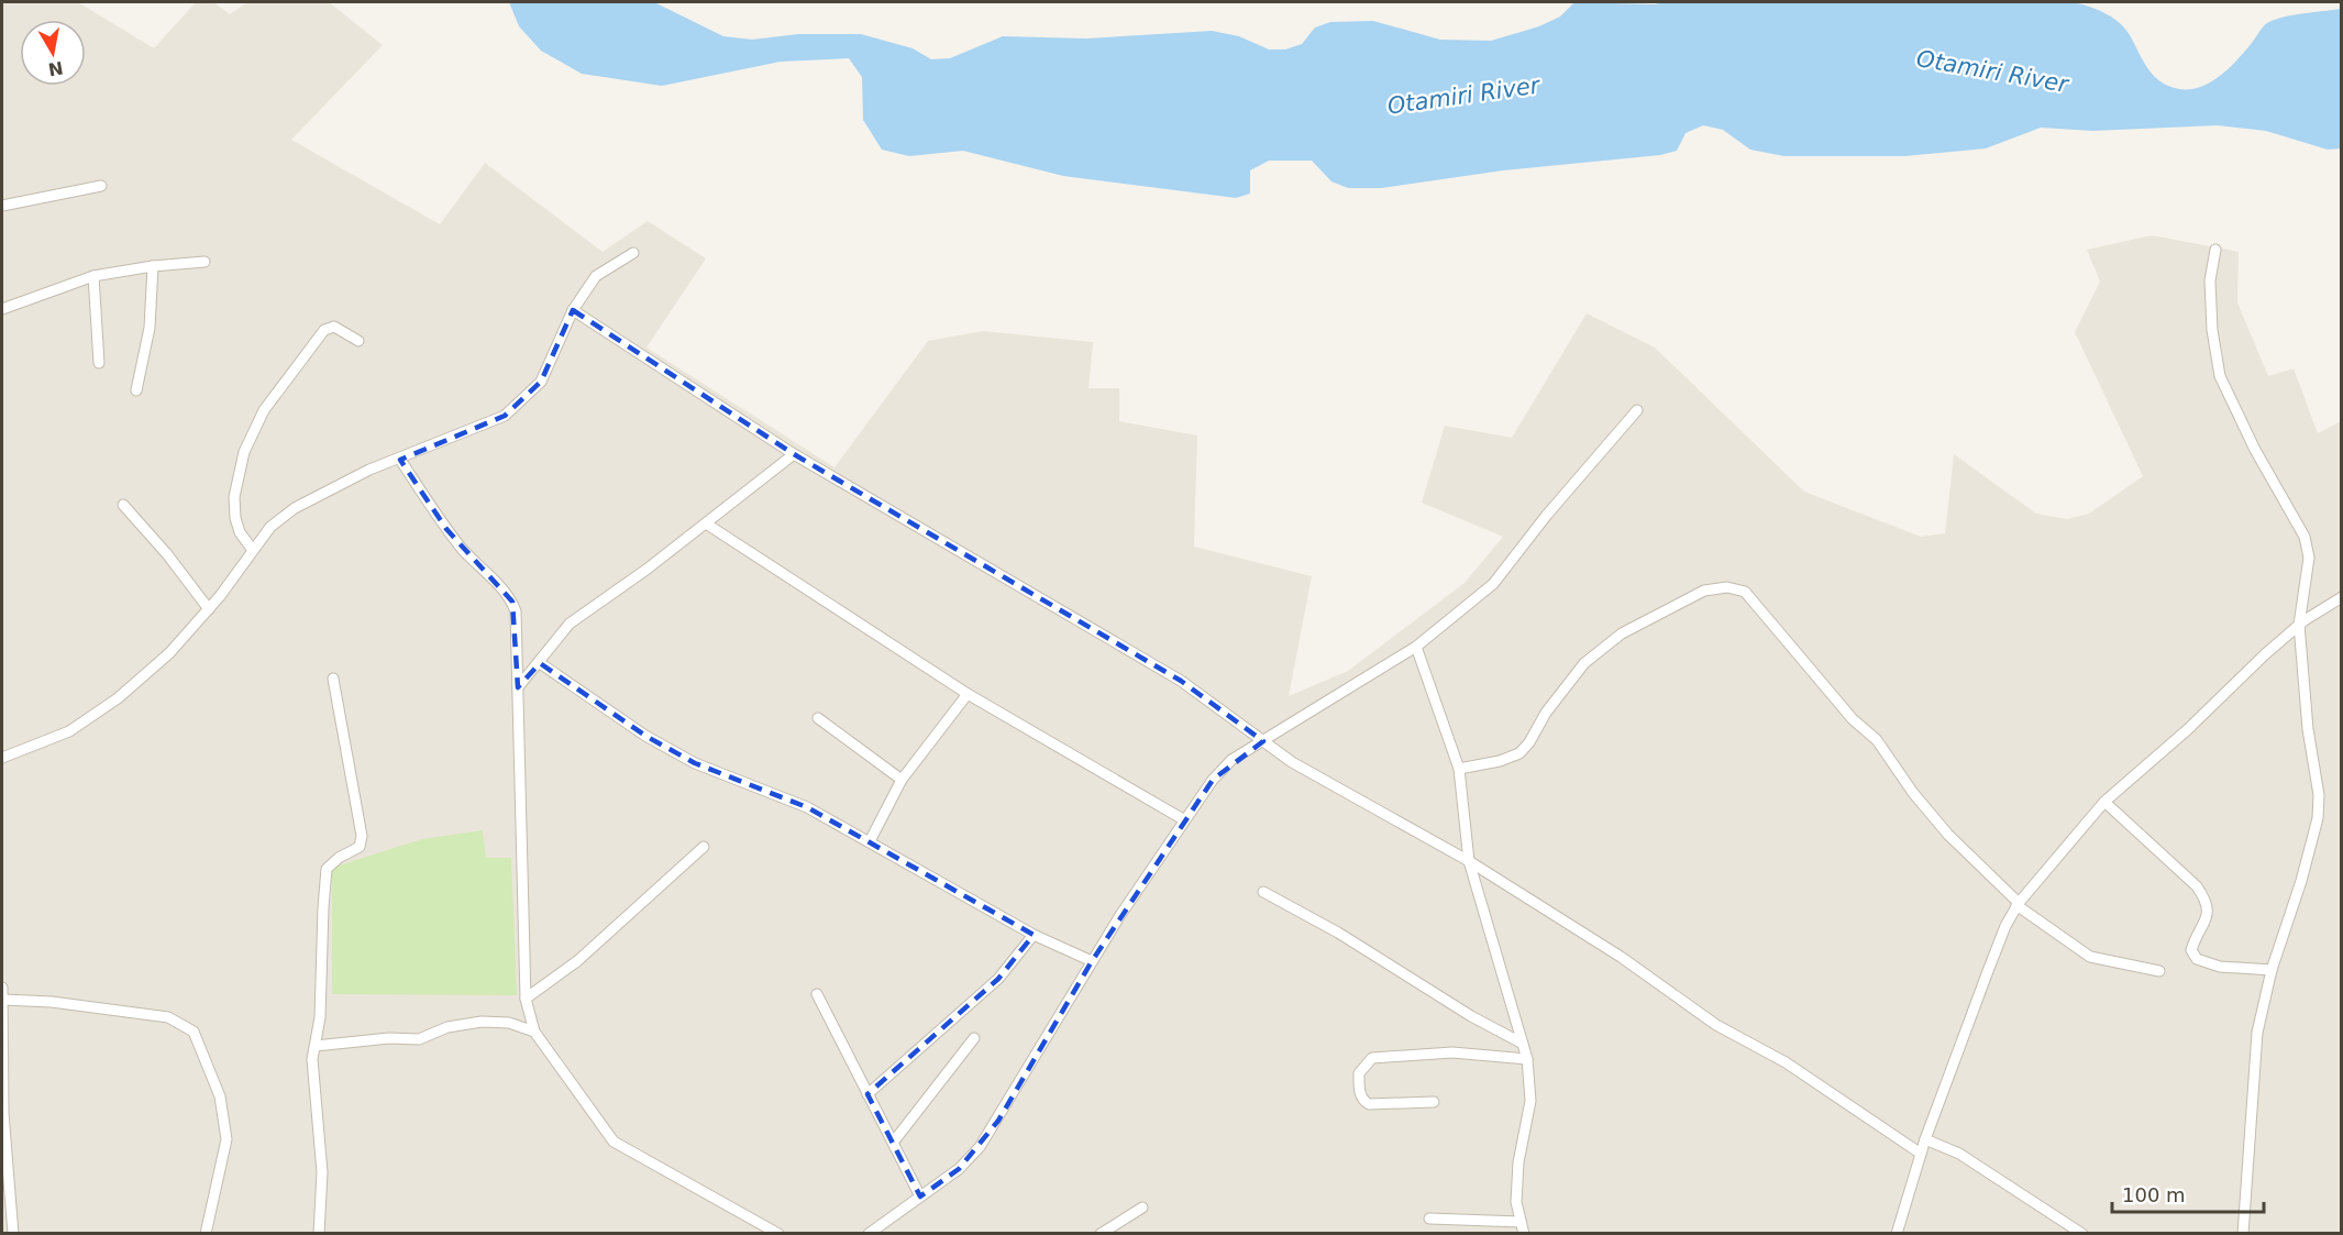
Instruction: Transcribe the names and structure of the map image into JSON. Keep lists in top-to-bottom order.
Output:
{
  "water": ["Otamiri River"],
  "scale_bar": "100 m",
  "north": "bottom"
}
